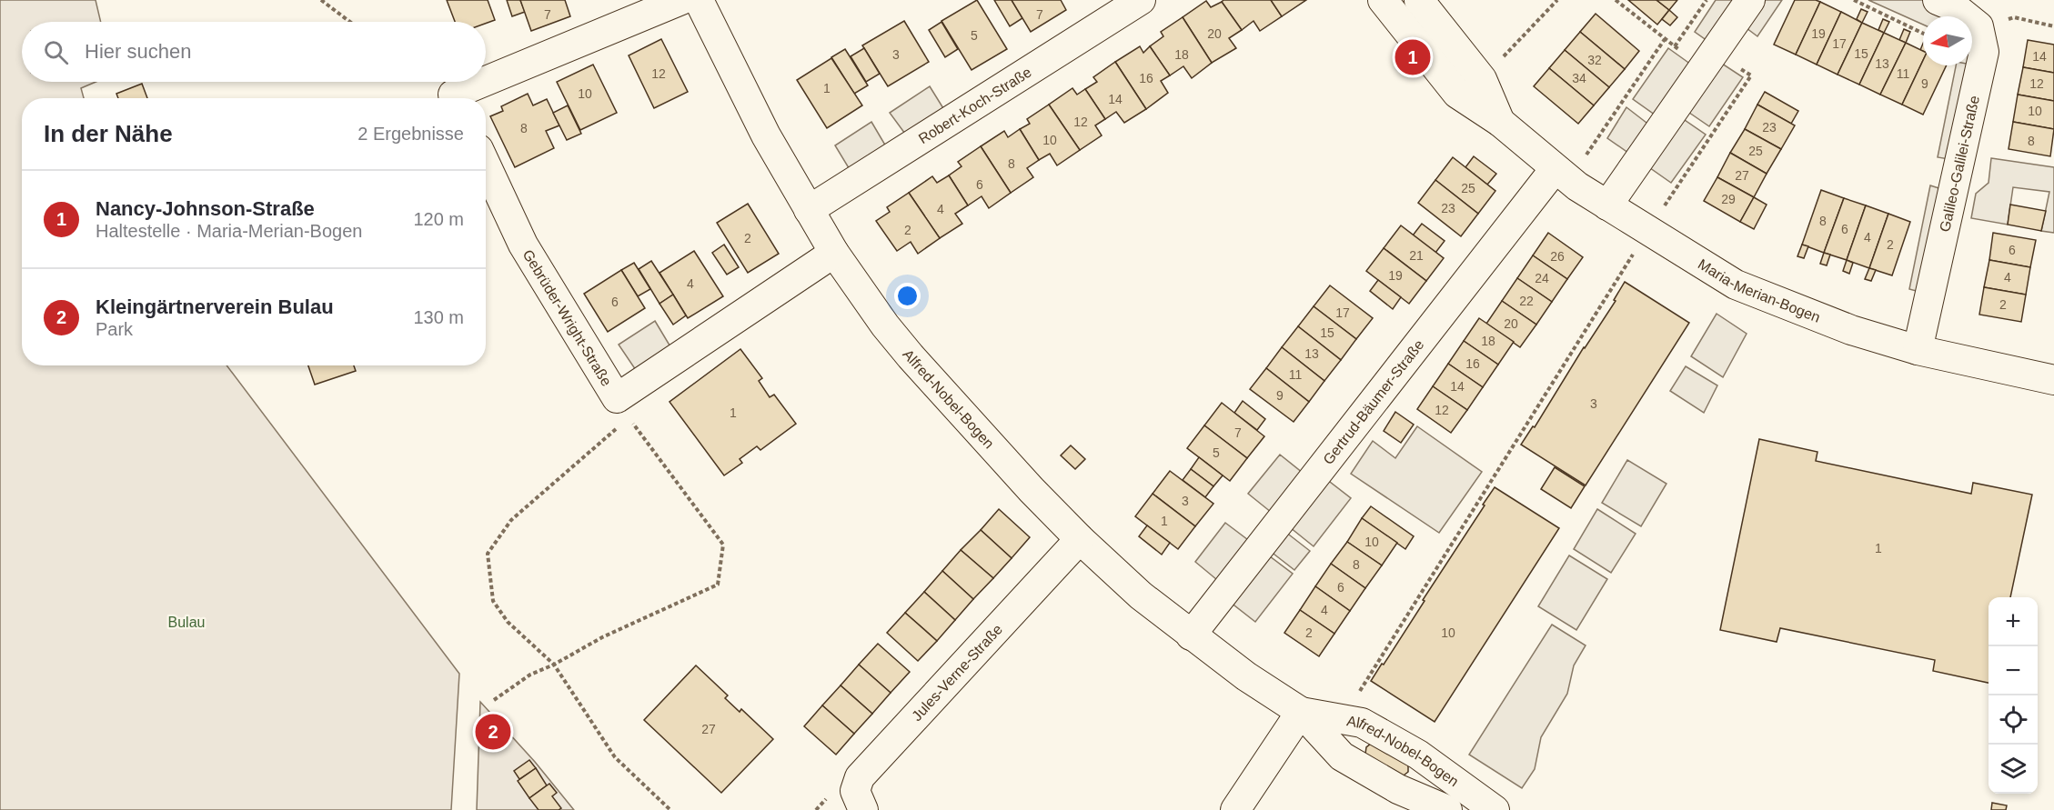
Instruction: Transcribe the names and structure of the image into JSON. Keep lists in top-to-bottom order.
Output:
{
  "streets": {
    "street": [
      "Robert-Koch-Straße",
      "Galileo-Galilei-Straße",
      "Maria-Merian-Bogen",
      "Gebrüder-Wright-Straße",
      "Alfred-Nobel-Bogen",
      "Gertrud-Bäumer-Straße",
      "Jules-Verne-Straße"
    ]
  },
  "crossings": [
    ["Robert-Koch-Straße", "Alfred-Nobel-Bogen"],
    ["Galileo-Galilei-Straße", "Maria-Merian-Bogen"],
    ["Maria-Merian-Bogen", "Gertrud-Bäumer-Straße"],
    ["Gebrüder-Wright-Straße", "Alfred-Nobel-Bogen"],
    ["Alfred-Nobel-Bogen", "Gertrud-Bäumer-Straße"],
    ["Alfred-Nobel-Bogen", "Jules-Verne-Straße"]
  ],
  "parks": ["Bulau"],
  "house_numbers": [
    "7",
    "7",
    "20",
    "19",
    "5",
    "17",
    "15",
    "3",
    "18",
    "14",
    "32",
    "13",
    "12",
    "11",
    "16",
    "34",
    "9",
    "12",
    "1",
    "10",
    "14",
    "10",
    "12",
    "23",
    "8",
    "10",
    "8",
    "25",
    "8",
    "27",
    "6",
    "25",
    "29",
    "23",
    "4",
    "8",
    "6",
    "2",
    "4",
    "2",
    "2",
    "6",
    "21",
    "26",
    "19",
    "4",
    "24",
    "4",
    "22",
    "6",
    "2",
    "17",
    "20",
    "15",
    "18",
    "13",
    "16",
    "11",
    "14",
    "9",
    "3",
    "12",
    "1",
    "7",
    "5",
    "3",
    "1",
    "10",
    "1",
    "8",
    "6",
    "4",
    "2",
    "10",
    "27"
  ],
  "north": "left",
  "page": {
    "search": "Hier suchen",
    "pins": ["1", "2"],
    "heading": ["In der Nähe", "2 Ergebnisse"],
    "list": [
      {
        "mark": "1",
        "name": "Nancy-Johnson-Straße",
        "note": "Haltestelle · Maria-Merian-Bogen",
        "value": "120 m"
      },
      {
        "mark": "2",
        "name": "Kleingärtnerverein Bulau",
        "note": "Park",
        "value": "130 m"
      }
    ],
    "map_buttons": ["+", "−"]
  }
}
